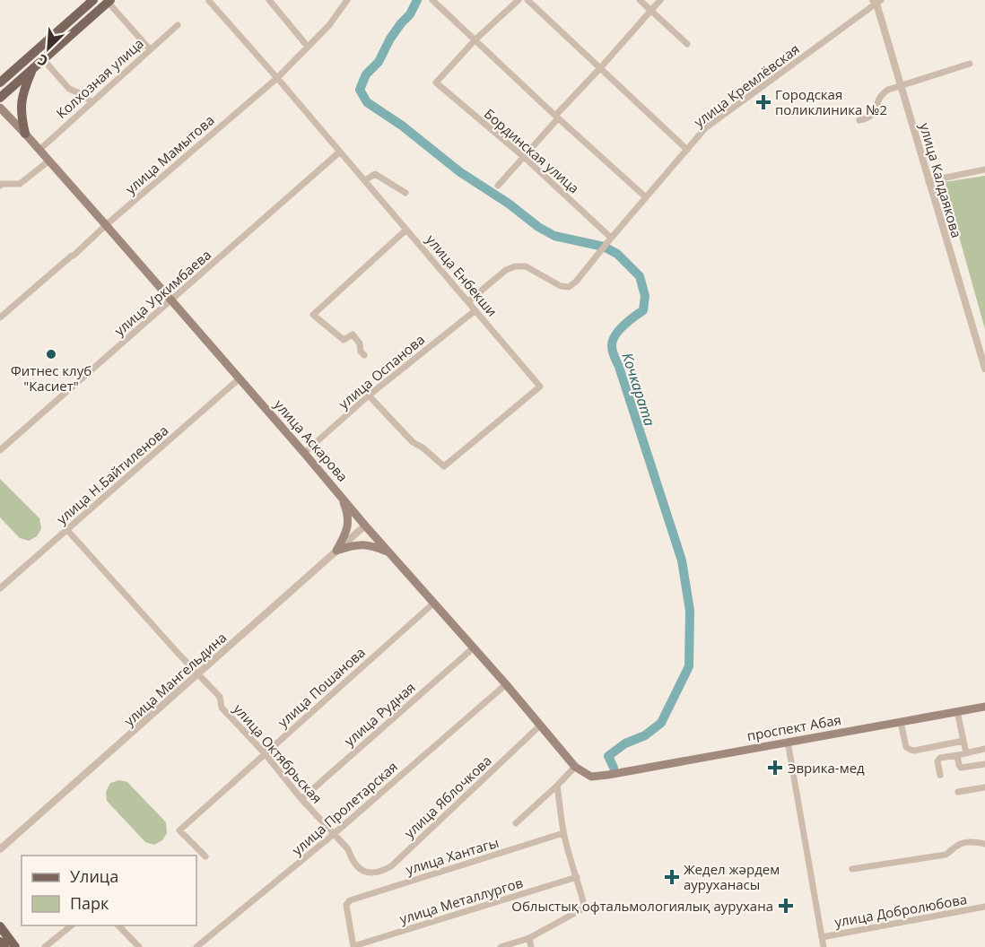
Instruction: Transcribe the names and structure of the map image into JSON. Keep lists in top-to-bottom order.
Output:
{
  "streets": {
    "main road": ["улица Аскарова", "проспект Абая"],
    "street": [
      "Колхозная улица",
      "улица Кремлёвская",
      "Бординская улица",
      "улица Мамытова",
      "улица Калдаякова",
      "улица Енбекши",
      "улица Уркимбаева",
      "улица Оспанова",
      "улица Н.Байтиленова",
      "улица Мангельдина",
      "улица Пошанова",
      "улица Рудная",
      "улица Октябрьская",
      "улица Яблочкова",
      "улица Пролетарская",
      "улица Хантагы",
      "улица Металлургов",
      "улица Добролюбова"
    ]
  },
  "crossings": [
    ["Колхозная улица", "улица Аскарова"],
    ["улица Кремлёвская", "Бординская улица"],
    ["улица Кремлёвская", "улица Калдаякова"],
    ["улица Кремлёвская", "улица Енбекши"],
    ["улица Мамытова", "улица Енбекши"],
    ["улица Мамытова", "улица Аскарова"],
    ["улица Енбекши", "улица Уркимбаева"],
    ["улица Енбекши", "улица Оспанова"],
    ["улица Уркимбаева", "улица Аскарова"],
    ["улица Оспанова", "улица Аскарова"],
    ["улица Аскарова", "улица Н.Байтиленова"],
    ["улица Аскарова", "улица Мангельдина"],
    ["улица Аскарова", "улица Пошанова"],
    ["улица Аскарова", "улица Рудная"],
    ["улица Аскарова", "проспект Абая"],
    ["улица Аскарова", "улица Яблочкова"],
    ["улица Аскарова", "улица Пролетарская"],
    ["улица Н.Байтиленова", "улица Октябрьская"],
    ["улица Мангельдина", "улица Октябрьская"],
    ["улица Пошанова", "улица Октябрьская"],
    ["улица Рудная", "улица Октябрьская"],
    ["улица Октябрьская", "улица Яблочкова"],
    ["улица Октябрьская", "улица Пролетарская"],
    ["улица Хантагы", "улица Металлургов"]
  ],
  "water": ["Кочкарата"],
  "places": {
    "health": [
      "Городская поликлиника №2",
      "Эврика-мед",
      "Жедел жәрдем ауруханасы",
      "Облыстық офтальмологиялық аурухана"
    ],
    "other": ["Фитнес клуб \"Касиет\""]
  },
  "legend": ["Улица", "Парк"],
  "north": "bottom left"
}
